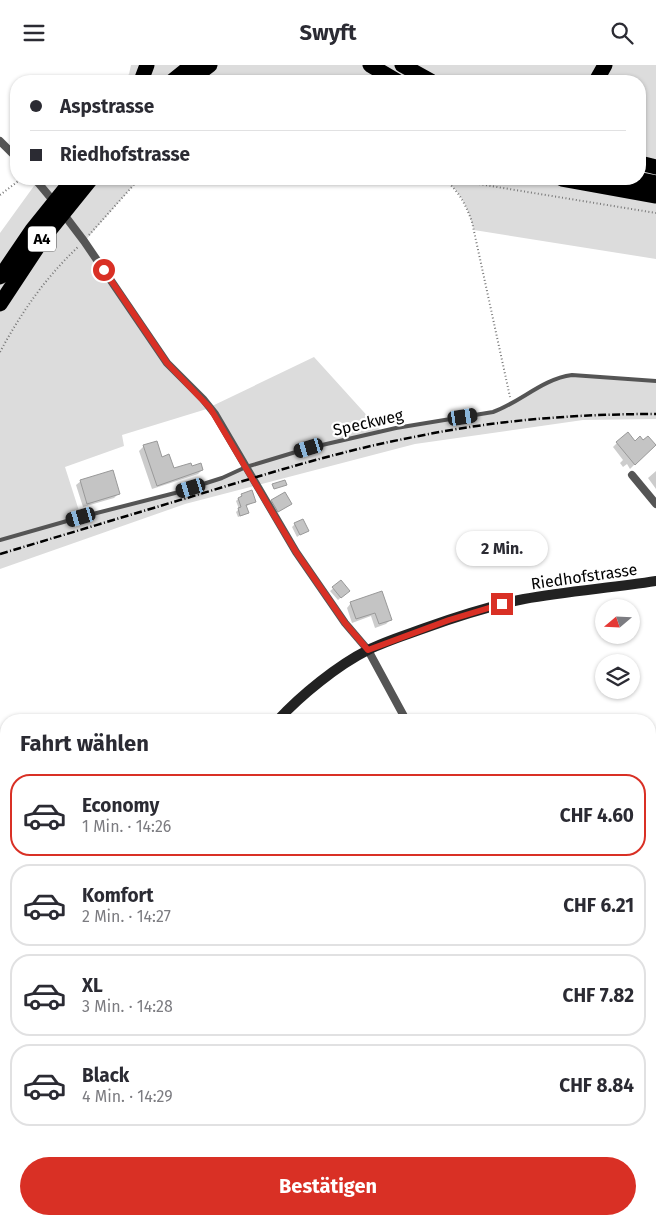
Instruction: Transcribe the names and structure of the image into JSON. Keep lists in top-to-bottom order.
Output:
{
  "streets": {
    "highway": ["A4"],
    "street": ["Riedhofstrasse"],
    "lane": ["Speckweg"]
  },
  "north": "left",
  "page": {
    "header": "Swyft",
    "banner": ["Aspstrasse", "Riedhofstrasse"],
    "bubble": "2 Min.",
    "heading": "Fahrt wählen",
    "list": [
      {
        "name": "Economy",
        "note": "1 Min. · 14:26",
        "value": "CHF 4.60"
      },
      {
        "name": "Komfort",
        "note": "2 Min. · 14:27",
        "value": "CHF 6.21"
      },
      {
        "name": "XL",
        "note": "3 Min. · 14:28",
        "value": "CHF 7.82"
      },
      {
        "name": "Black",
        "note": "4 Min. · 14:29",
        "value": "CHF 8.84"
      }
    ],
    "buttons": "Bestätigen"
  }
}
